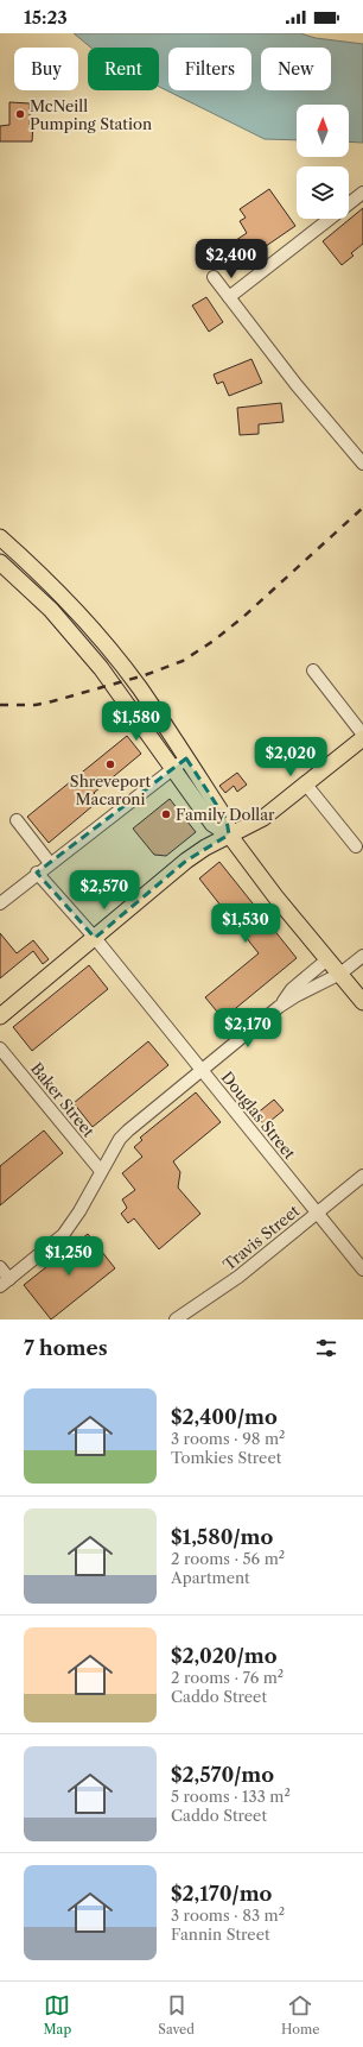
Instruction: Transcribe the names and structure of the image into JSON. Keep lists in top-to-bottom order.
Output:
{
  "streets": {
    "street": ["Baker Street", "Douglas Street", "Travis Street"]
  },
  "crossings": [
    ["Douglas Street", "Travis Street"]
  ],
  "places": ["McNeill Pumping Station", "Shreveport Macaroni", "Family Dollar"],
  "north": "top",
  "page": {
    "status": "15:23",
    "chip": [
      "Buy",
      "Rent",
      "Filters",
      "New"
    ],
    "price": [
      "$2,400",
      "$1,580",
      "$2,020",
      "$2,570",
      "$1,530",
      "$2,170",
      "$1,250"
    ],
    "heading": "7 homes",
    "list": [
      {
        "name": "$2,400/mo",
        "note": "3 rooms · 98 m² · Tomkies Street"
      },
      {
        "name": "$1,580/mo",
        "note": "2 rooms · 56 m² · Apartment"
      },
      {
        "name": "$2,020/mo",
        "note": "2 rooms · 76 m² · Caddo Street"
      },
      {
        "name": "$2,570/mo",
        "note": "5 rooms · 133 m² · Caddo Street"
      },
      {
        "name": "$2,170/mo",
        "note": "3 rooms · 83 m² · Fannin Street"
      }
    ],
    "tabs": ["Map", "Saved", "Home"]
  }
}
